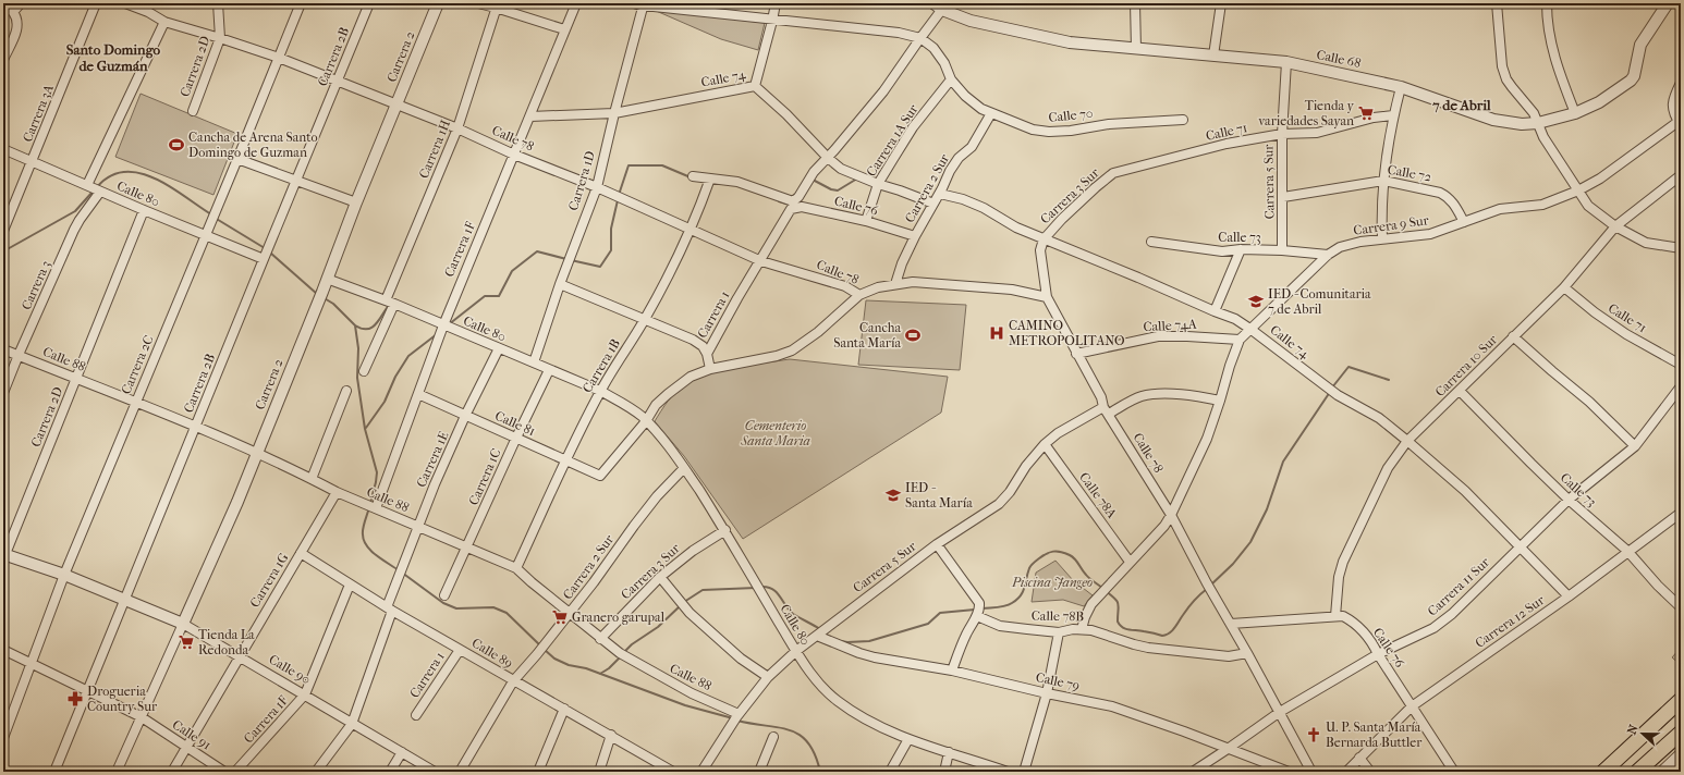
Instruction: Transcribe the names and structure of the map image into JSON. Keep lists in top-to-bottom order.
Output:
{
  "streets": {
    "street": [
      "Carrera 2B",
      "Carrera 2",
      "Calle 68",
      "Carrera 2D",
      "Calle 74",
      "Carrera 3A",
      "Calle 70",
      "Calle 71",
      "Calle 78",
      "Carrera 1A Sur",
      "Carrera 1H",
      "Calle 72",
      "Carrera 1D",
      "Carrera 5 Sur",
      "Carrera 2 Sur",
      "Calle 80",
      "Carrera 3 Sur",
      "Calle 76",
      "Carrera 9 Sur",
      "Calle 73",
      "Carrera 1F",
      "Carrera 3",
      "Carrera 1",
      "Calle 74A",
      "Calle 88",
      "Carrera 2C",
      "Carrera 1B",
      "Carrera 10 Sur",
      "Calle 81",
      "Carrera 1E",
      "Carrera 1C",
      "Calle 78A",
      "Carrera 1G",
      "Carrera 11 Sur",
      "Calle 78B",
      "Carrera 12 Sur",
      "Calle 89",
      "Calle 90",
      "Calle 79",
      "Calle 91"
    ]
  },
  "crossings": [
    ["Carrera 2B", "Calle 78"],
    ["Carrera 2B", "Calle 80"],
    ["Carrera 2B", "Calle 88"],
    ["Carrera 2B", "Calle 90"],
    ["Carrera 2B", "Calle 91"],
    ["Carrera 2", "Calle 78"],
    ["Carrera 2", "Calle 80"],
    ["Carrera 2", "Calle 88"],
    ["Carrera 2", "Calle 90"],
    ["Carrera 2", "Calle 91"],
    ["Calle 68", "Carrera 5 Sur"],
    ["Calle 68", "Carrera 1"],
    ["Carrera 2D", "Calle 78"],
    ["Carrera 2D", "Calle 80"],
    ["Carrera 2D", "Calle 88"],
    ["Carrera 2D", "Calle 90"],
    ["Calle 74", "Carrera 1A Sur"],
    ["Calle 74", "Carrera 1D"],
    ["Calle 74", "Carrera 2 Sur"],
    ["Calle 74", "Carrera 3 Sur"],
    ["Calle 74", "Carrera 9 Sur"],
    ["Calle 74", "Carrera 1F"],
    ["Calle 74", "Carrera 1"],
    ["Calle 74", "Carrera 10 Sur"],
    ["Calle 74", "Carrera 11 Sur"],
    ["Calle 74", "Carrera 12 Sur"],
    ["Carrera 3A", "Calle 80"],
    ["Calle 70", "Carrera 1A Sur"],
    ["Calle 70", "Carrera 2 Sur"],
    ["Calle 71", "Carrera 5 Sur"],
    ["Calle 71", "Carrera 3 Sur"],
    ["Calle 71", "Carrera 10 Sur"],
    ["Calle 78", "Carrera 1H"],
    ["Calle 78", "Carrera 1D"],
    ["Calle 78", "Carrera 5 Sur"],
    ["Calle 78", "Carrera 2 Sur"],
    ["Calle 78", "Calle 76"],
    ["Calle 78", "Carrera 9 Sur"],
    ["Calle 78", "Carrera 1F"],
    ["Calle 78", "Carrera 3"],
    ["Calle 78", "Carrera 1"],
    ["Calle 78", "Calle 74A"],
    ["Calle 78", "Carrera 2C"],
    ["Calle 78", "Carrera 1B"],
    ["Calle 78", "Carrera 11 Sur"],
    ["Calle 78", "Calle 78B"],
    ["Carrera 1A Sur", "Calle 76"],
    ["Carrera 1H", "Calle 80"],
    ["Calle 72", "Carrera 5 Sur"],
    ["Calle 72", "Carrera 9 Sur"],
    ["Carrera 1D", "Calle 80"],
    ["Carrera 5 Sur", "Calle 80"],
    ["Carrera 5 Sur", "Carrera 9 Sur"],
    ["Carrera 5 Sur", "Calle 73"],
    ["Carrera 5 Sur", "Calle 88"],
    ["Carrera 5 Sur", "Calle 78A"],
    ["Carrera 5 Sur", "Calle 79"],
    ["Carrera 2 Sur", "Calle 80"],
    ["Carrera 2 Sur", "Calle 76"],
    ["Carrera 2 Sur", "Calle 88"],
    ["Carrera 2 Sur", "Calle 89"],
    ["Calle 80", "Carrera 3 Sur"],
    ["Calle 80", "Carrera 1F"],
    ["Calle 80", "Carrera 3"],
    ["Calle 80", "Carrera 2C"],
    ["Calle 80", "Carrera 1B"],
    ["Calle 80", "Calle 81"],
    ["Calle 80", "Carrera 1E"],
    ["Calle 80", "Carrera 1C"],
    ["Carrera 3 Sur", "Calle 88"],
    ["Calle 76", "Carrera 1"],
    ["Calle 76", "Carrera 1B"],
    ["Calle 76", "Carrera 10 Sur"],
    ["Calle 76", "Carrera 11 Sur"],
    ["Calle 76", "Carrera 12 Sur"],
    ["Carrera 9 Sur", "Calle 73"],
    ["Carrera 9 Sur", "Calle 74A"],
    ["Carrera 9 Sur", "Calle 78A"],
    ["Carrera 9 Sur", "Calle 78B"],
    ["Calle 73", "Carrera 10 Sur"],
    ["Calle 73", "Carrera 11 Sur"],
    ["Calle 73", "Carrera 12 Sur"],
    ["Carrera 1F", "Calle 88"],
    ["Carrera 1F", "Calle 81"],
    ["Carrera 1F", "Calle 89"],
    ["Carrera 1F", "Calle 90"],
    ["Carrera 3", "Calle 88"],
    ["Carrera 1", "Calle 89"],
    ["Calle 88", "Carrera 2C"],
    ["Calle 88", "Carrera 1B"],
    ["Calle 88", "Carrera 1E"],
    ["Calle 88", "Carrera 1C"],
    ["Calle 88", "Carrera 1G"],
    ["Carrera 2C", "Calle 90"],
    ["Carrera 2C", "Calle 91"],
    ["Carrera 1B", "Calle 81"],
    ["Calle 81", "Carrera 1E"],
    ["Calle 81", "Carrera 1C"],
    ["Carrera 1E", "Calle 89"],
    ["Carrera 1E", "Calle 90"],
    ["Carrera 1G", "Calle 89"],
    ["Carrera 1G", "Calle 90"],
    ["Carrera 1G", "Calle 91"],
    ["Carrera 11 Sur", "Calle 79"]
  ],
  "districts": ["Santo Domingo de Guzmán", "7 de Abril"],
  "parks": ["Cementerio Santa Maria", "Piscina Jangeo"],
  "places": {
    "supermarket": ["Tienda y variedades Sayan", "Granero garupal", "Tienda La Redonda"],
    "sports": ["Cancha de Arena Santo Domingo de Guzman", "Cancha Santa María"],
    "school or university": ["IED - Comunitaria 7 de Abril", "IED - Santa María"],
    "hospital": ["CAMINO METROPOLITANO"],
    "pharmacy": ["Drogueria Country Sur"],
    "church": ["U. P. Santa María Bernarda Buttler"]
  },
  "north": "left"
}
